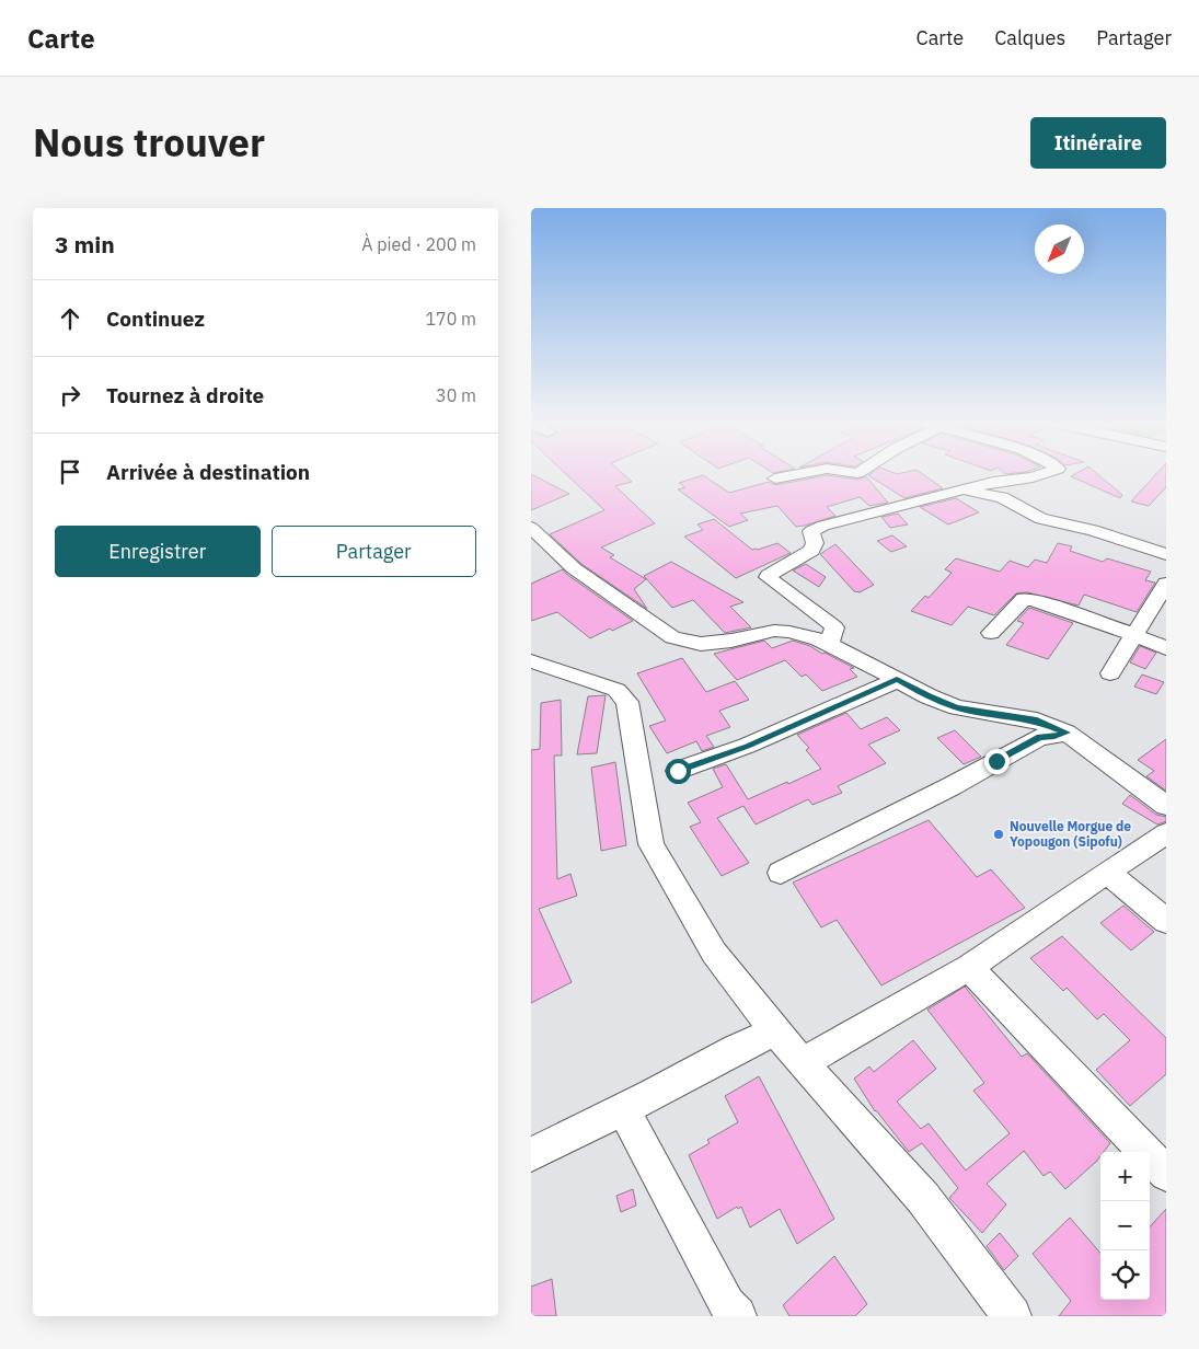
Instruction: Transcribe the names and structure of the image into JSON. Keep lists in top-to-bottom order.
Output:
{
  "places": ["Nouvelle Morgue de Yopougon (Sipofu)"],
  "north": "bottom left",
  "page": {
    "header": "Carte",
    "nav": ["Carte", "Calques", "Partager"],
    "title": "Nous trouver",
    "buttons": [
      "Itinéraire",
      ["Enregistrer", "Partager"]
    ],
    "heading": ["3 min", "À pied · 200 m"],
    "list": [
      ["Continuez", "170 m"],
      ["Tournez à droite", "30 m"],
      "Arrivée à destination"
    ],
    "map_buttons": ["+", "−"]
  }
}
